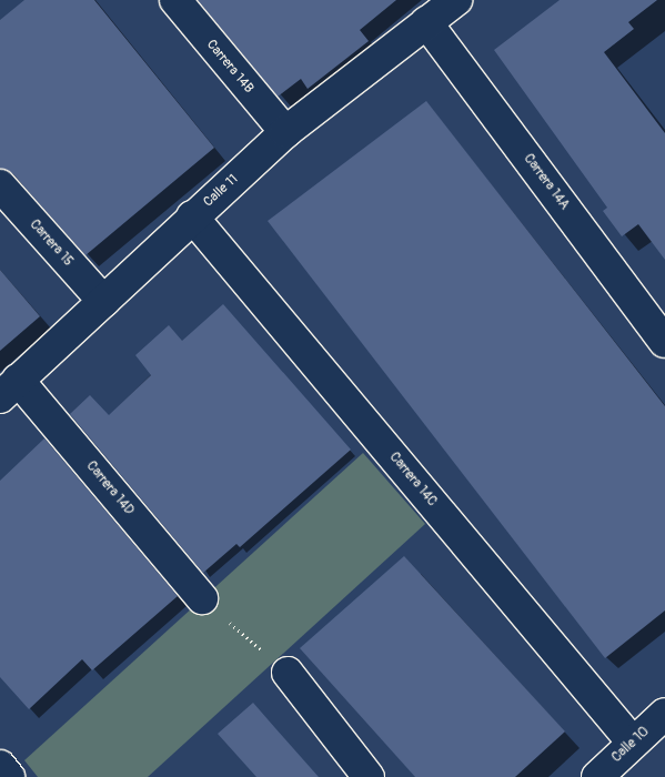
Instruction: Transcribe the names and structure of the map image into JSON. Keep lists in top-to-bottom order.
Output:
{
  "streets": {
    "street": [
      "Carrera 14B",
      "Carrera 14A",
      "Calle 11",
      "Carrera 15",
      "Carrera 14C",
      "Carrera 14D",
      "Calle 10"
    ]
  },
  "crossings": [
    ["Carrera 14B", "Calle 11"],
    ["Carrera 14A", "Calle 11"],
    ["Calle 11", "Carrera 15"],
    ["Calle 11", "Carrera 14C"],
    ["Calle 11", "Carrera 14D"],
    ["Carrera 14C", "Calle 10"]
  ]
}
